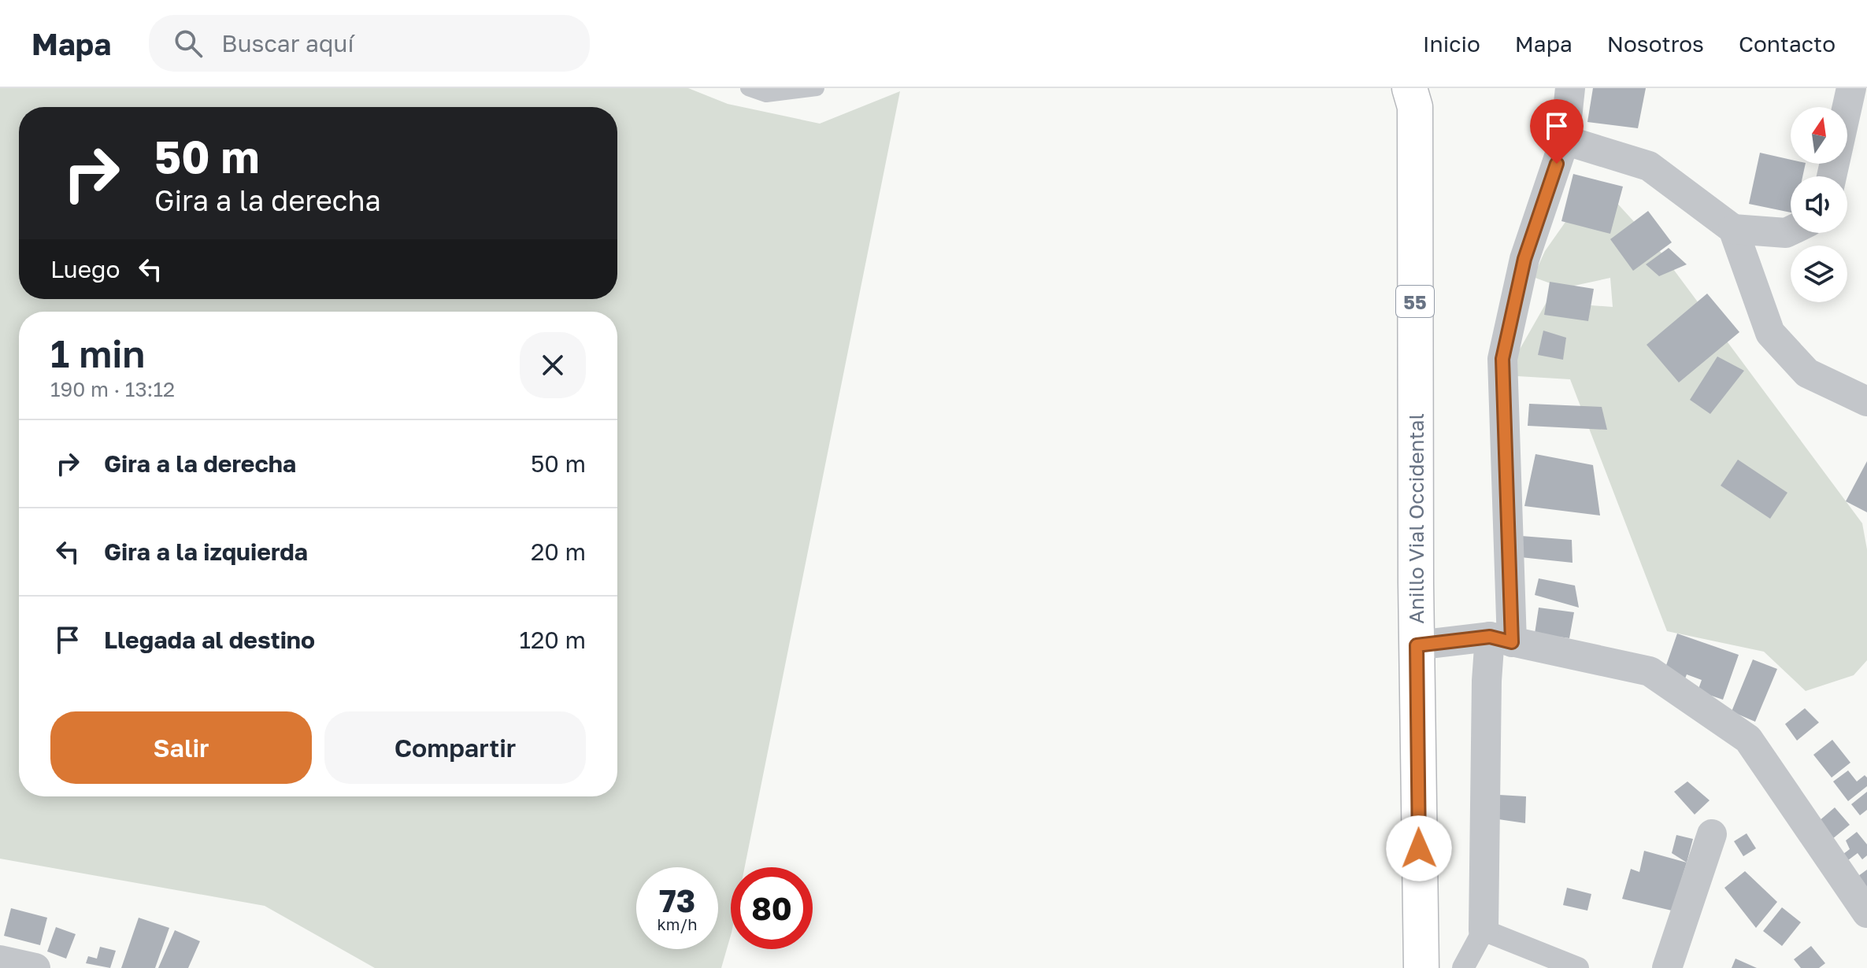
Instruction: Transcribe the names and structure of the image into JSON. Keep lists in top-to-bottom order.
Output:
{
  "streets": {
    "highway": ["55", "Anillo Vial Occidental"]
  },
  "north": "top",
  "page": {
    "header": "Mapa",
    "search": "Buscar aquí",
    "nav": [
      "Inicio",
      "Mapa",
      "Nosotros",
      "Contacto"
    ],
    "turn": ["50 m", "Gira a la derecha"],
    "then": "Luego",
    "heading": ["1 min", "190 m · 13:12"],
    "list": [
      {
        "name": "Gira a la derecha",
        "value": "50 m"
      },
      {
        "name": "Gira a la izquierda",
        "value": "20 m"
      },
      {
        "name": "Llegada al destino",
        "value": "120 m"
      }
    ],
    "buttons": ["Salir", "Compartir"],
    "speed": "73 km/h",
    "limit": "80"
  }
}
